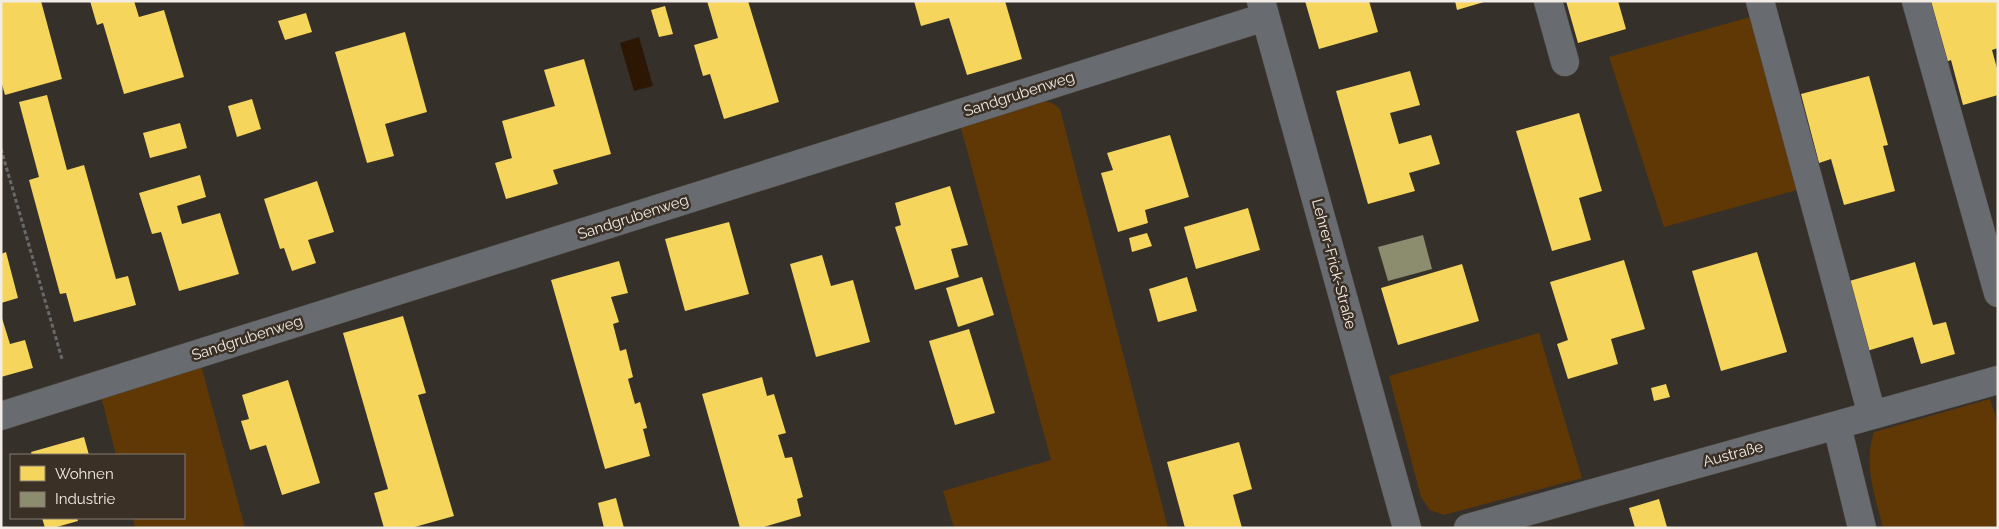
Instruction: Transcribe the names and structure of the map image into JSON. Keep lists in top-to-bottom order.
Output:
{
  "streets": {
    "street": ["Sandgrubenweg", "Lehrer-Frick-Straße", "Austraße"]
  },
  "crossings": [
    ["Sandgrubenweg", "Lehrer-Frick-Straße"]
  ],
  "legend": ["Wohnen", "Industrie"]
}
